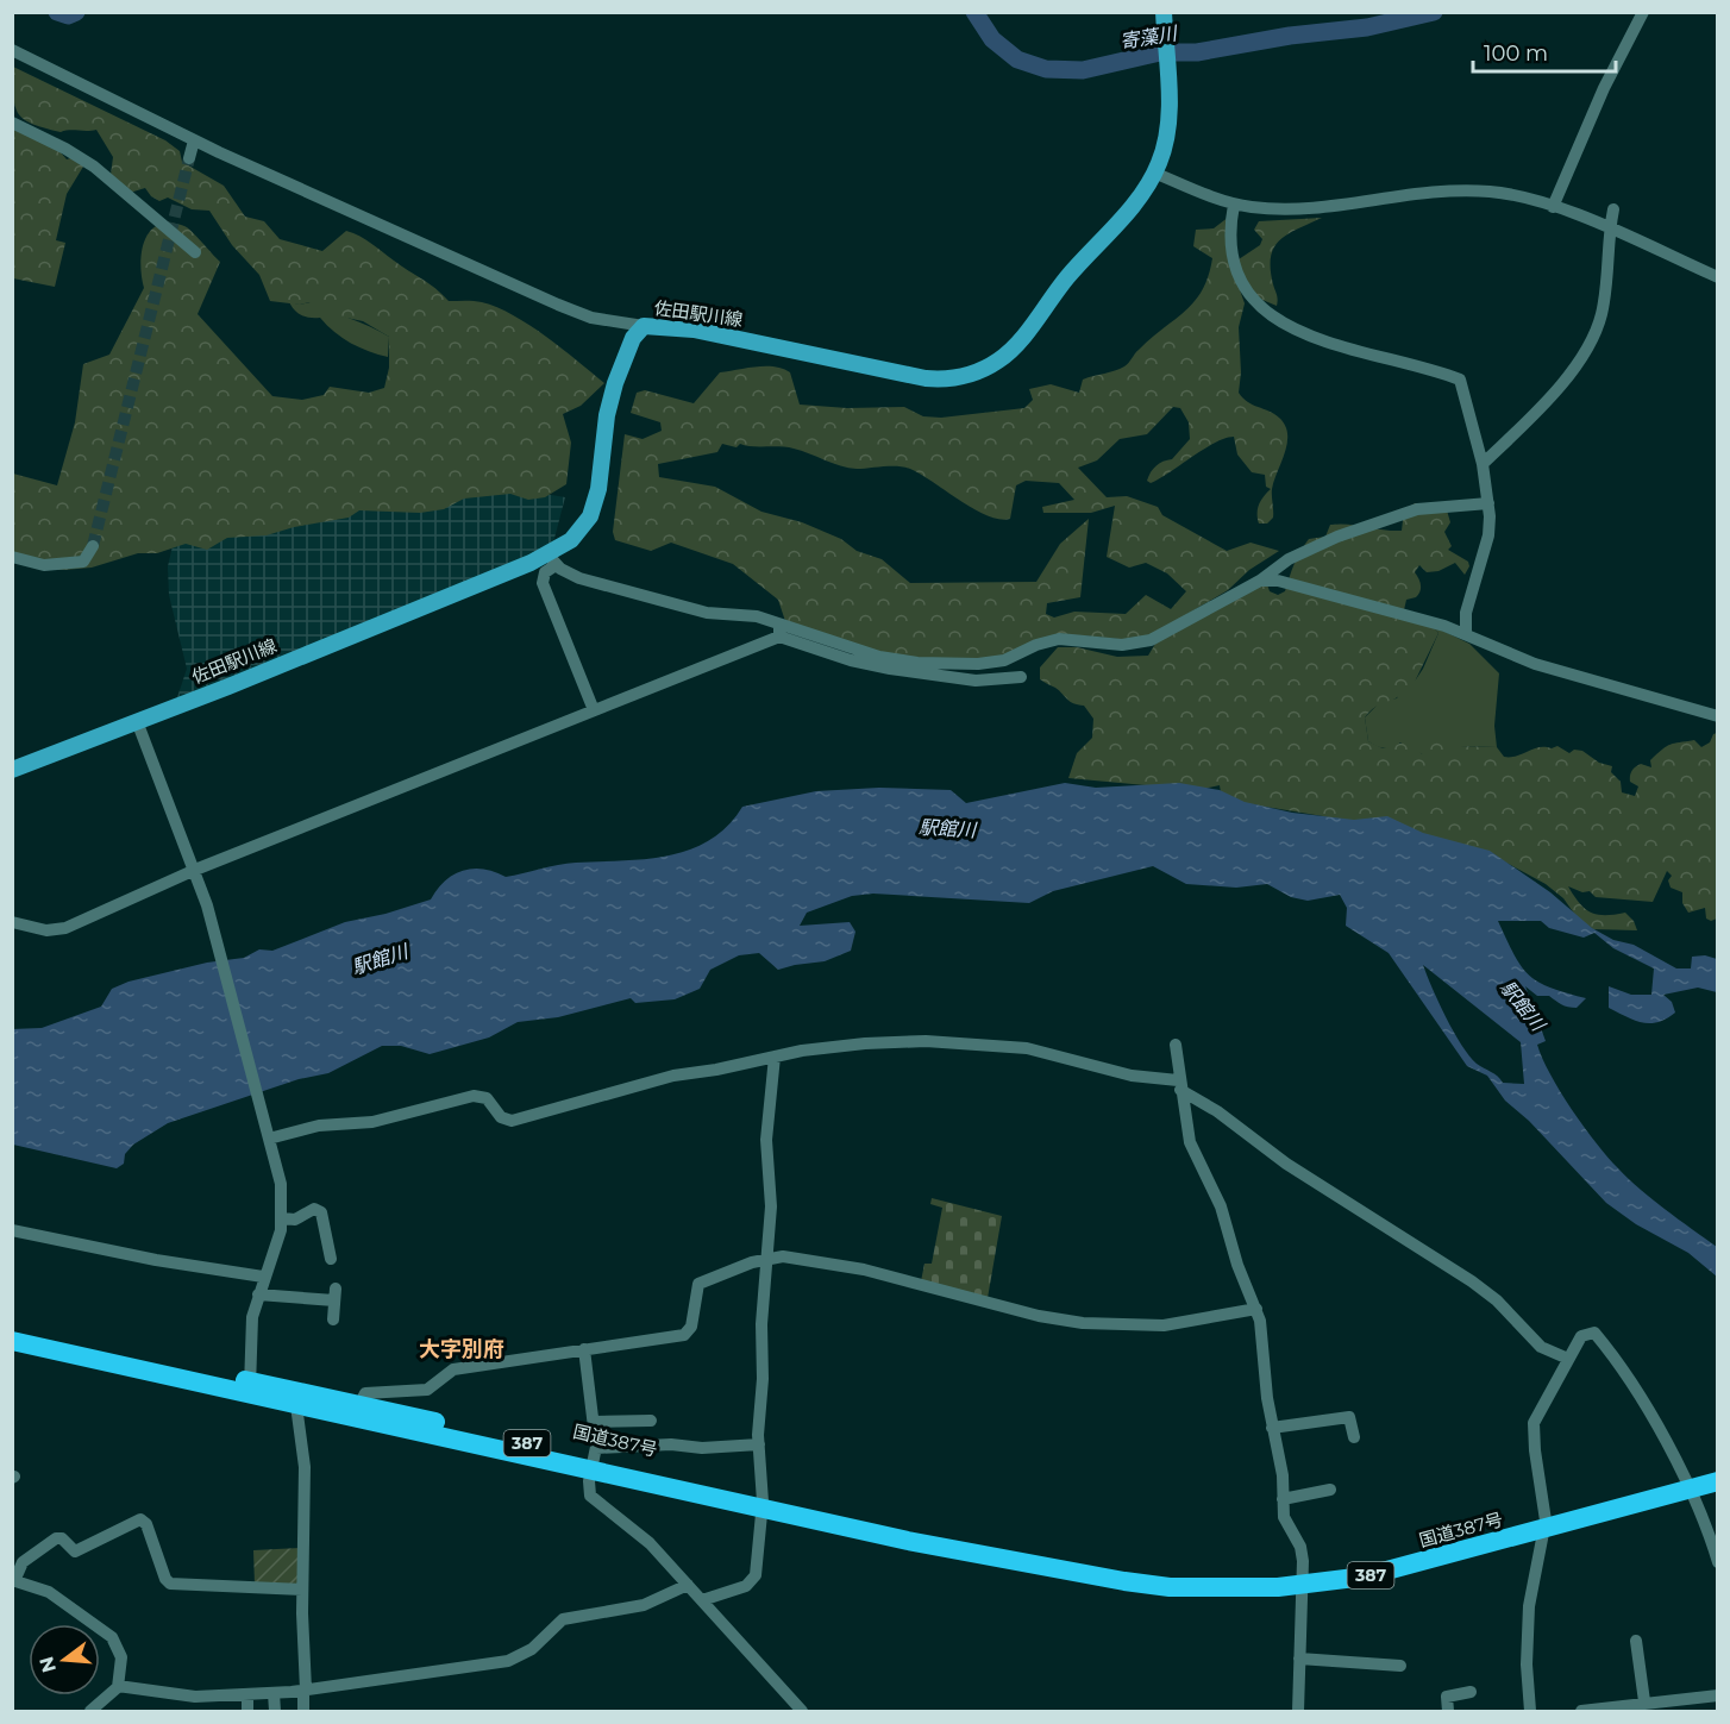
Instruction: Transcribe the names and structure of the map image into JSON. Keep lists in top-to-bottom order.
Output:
{
  "streets": {
    "highway": ["国道387号", "387"],
    "main road": ["佐田駅川線"]
  },
  "districts": ["大字別府"],
  "water": ["寄藻川", "駅館川"],
  "scale_bar": "100 m",
  "north": "left"
}
